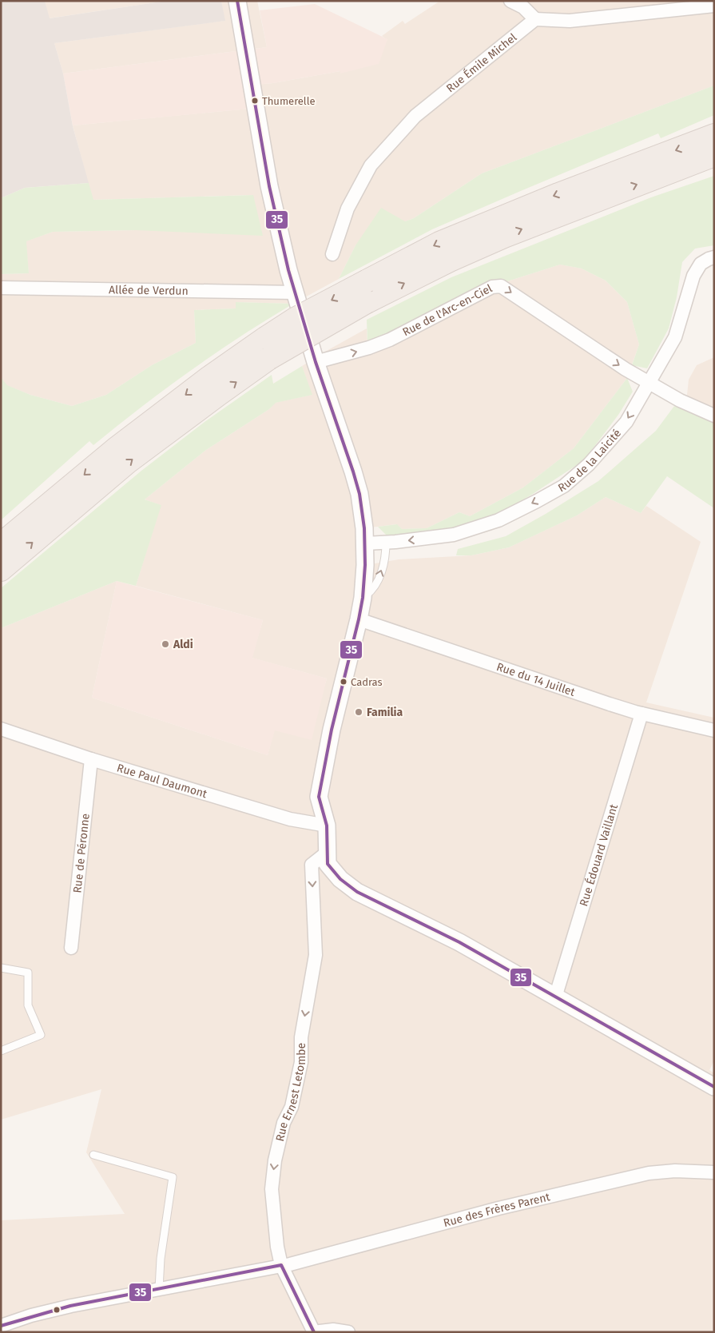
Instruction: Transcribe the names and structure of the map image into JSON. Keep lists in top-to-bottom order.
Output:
{
  "streets": {
    "street": [
      "Rue Émile Michel",
      "Allée de Verdun",
      "Rue de l'Arc-en-Ciel",
      "Rue de la Laicité",
      "Rue du 14 Juillet",
      "Rue Paul Daumont",
      "Rue de Péronne",
      "Rue Édouard Vaillant",
      "Rue Ernest Letombe",
      "Rue des Frères Parent"
    ]
  },
  "crossings": [
    ["Rue de l'Arc-en-Ciel", "Rue de la Laicité"],
    ["Rue du 14 Juillet", "Rue Édouard Vaillant"],
    ["Rue Paul Daumont", "Rue de Péronne"],
    ["Rue Ernest Letombe", "Rue des Frères Parent"]
  ],
  "one_way": ["Rue de l'Arc-en-Ciel", "Rue de la Laicité", "Rue Ernest Letombe"],
  "places": [
    "Thumerelle",
    "Aldi",
    "Cadras",
    "Familia"
  ],
  "lines": ["transit line 35"]
}
